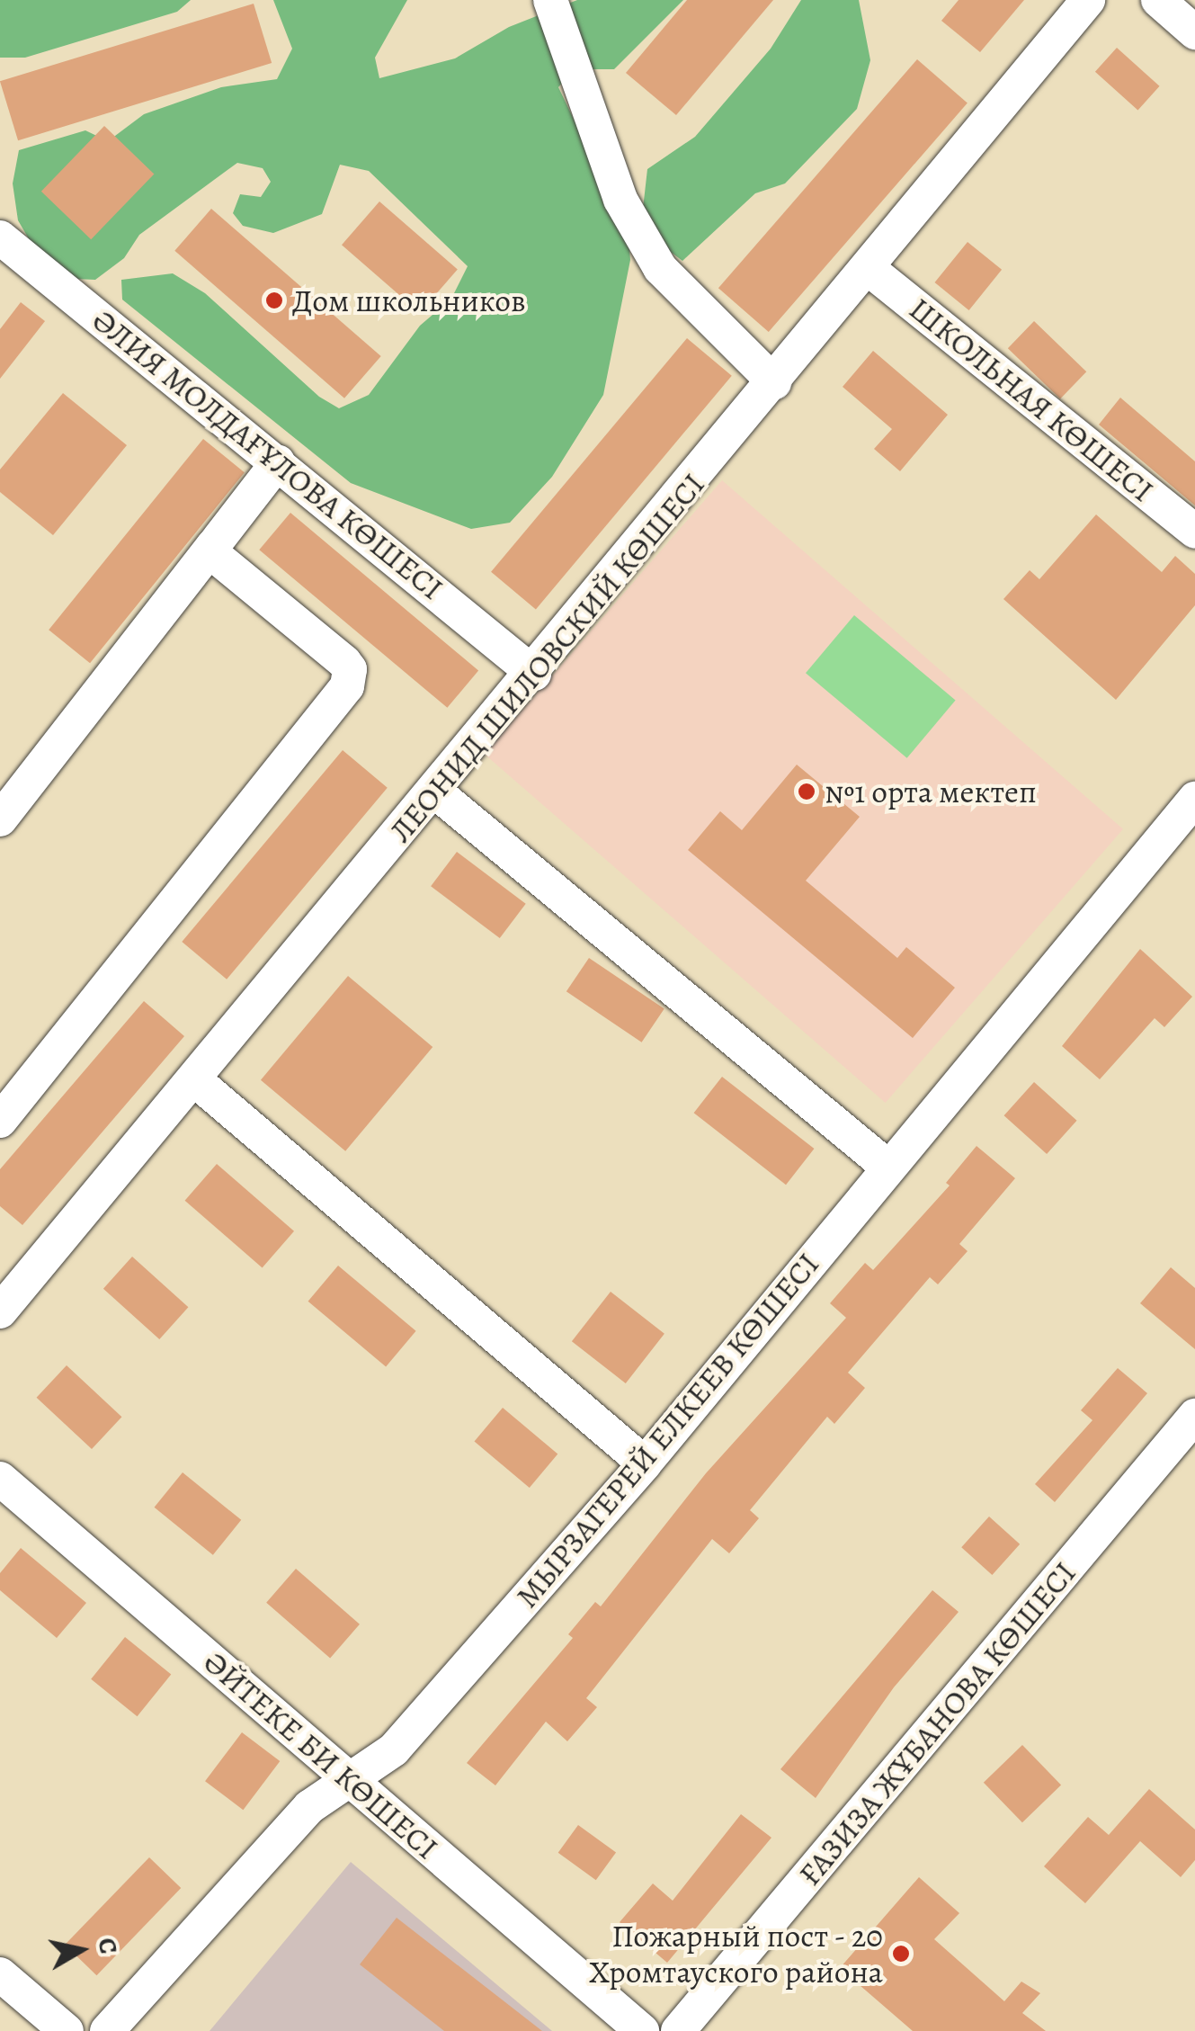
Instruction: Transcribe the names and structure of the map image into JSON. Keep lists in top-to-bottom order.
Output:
{
  "streets": {
    "street": [
      "ШКОЛЬНАЯ КӨШЕСІ",
      "ӘЛИЯ МОЛДАҒҰЛОВА КӨШЕСІ",
      "ЛЕОНИД ШИЛОВСКИЙ КӨШЕСІ",
      "МЫРЗАГЕРЕЙ ЕЛКЕЕВ КӨШЕСІ",
      "ҒАЗИЗА ЖҰБАНОВА КӨШЕСІ",
      "ӘЙТЕКЕ БИ КӨШЕСІ"
    ]
  },
  "crossings": [
    ["ШКОЛЬНАЯ КӨШЕСІ", "ЛЕОНИД ШИЛОВСКИЙ КӨШЕСІ"],
    ["ӘЛИЯ МОЛДАҒҰЛОВА КӨШЕСІ", "ЛЕОНИД ШИЛОВСКИЙ КӨШЕСІ"],
    ["МЫРЗАГЕРЕЙ ЕЛКЕЕВ КӨШЕСІ", "ӘЙТЕКЕ БИ КӨШЕСІ"]
  ],
  "places": ["Дом школьников", "№1 орта мектеп", "Пожарный пост - 20 Хромтауского района"],
  "north": "right"
}
